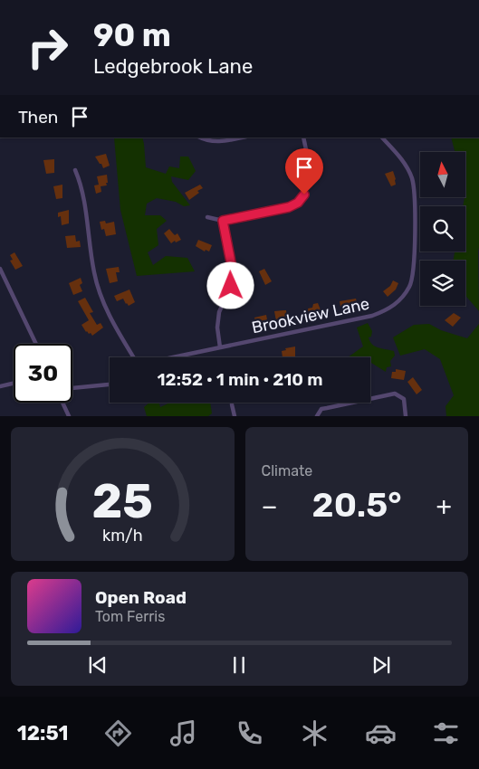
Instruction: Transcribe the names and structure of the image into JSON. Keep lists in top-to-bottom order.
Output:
{
  "streets": {
    "street": ["Brookview Lane"]
  },
  "north": "top",
  "page": {
    "turn": ["90 m", "Ledgebrook Lane"],
    "then": "Then",
    "limit": "30",
    "trip": "12:52 · 1 min · 210 m",
    "tile": "Climate",
    "heat": ["−", "20.5°", "+"],
    "song": ["Open Road", "Tom Ferris"],
    "tabs": "12:51",
    "gauge": ["25", "km/h"]
  }
}
